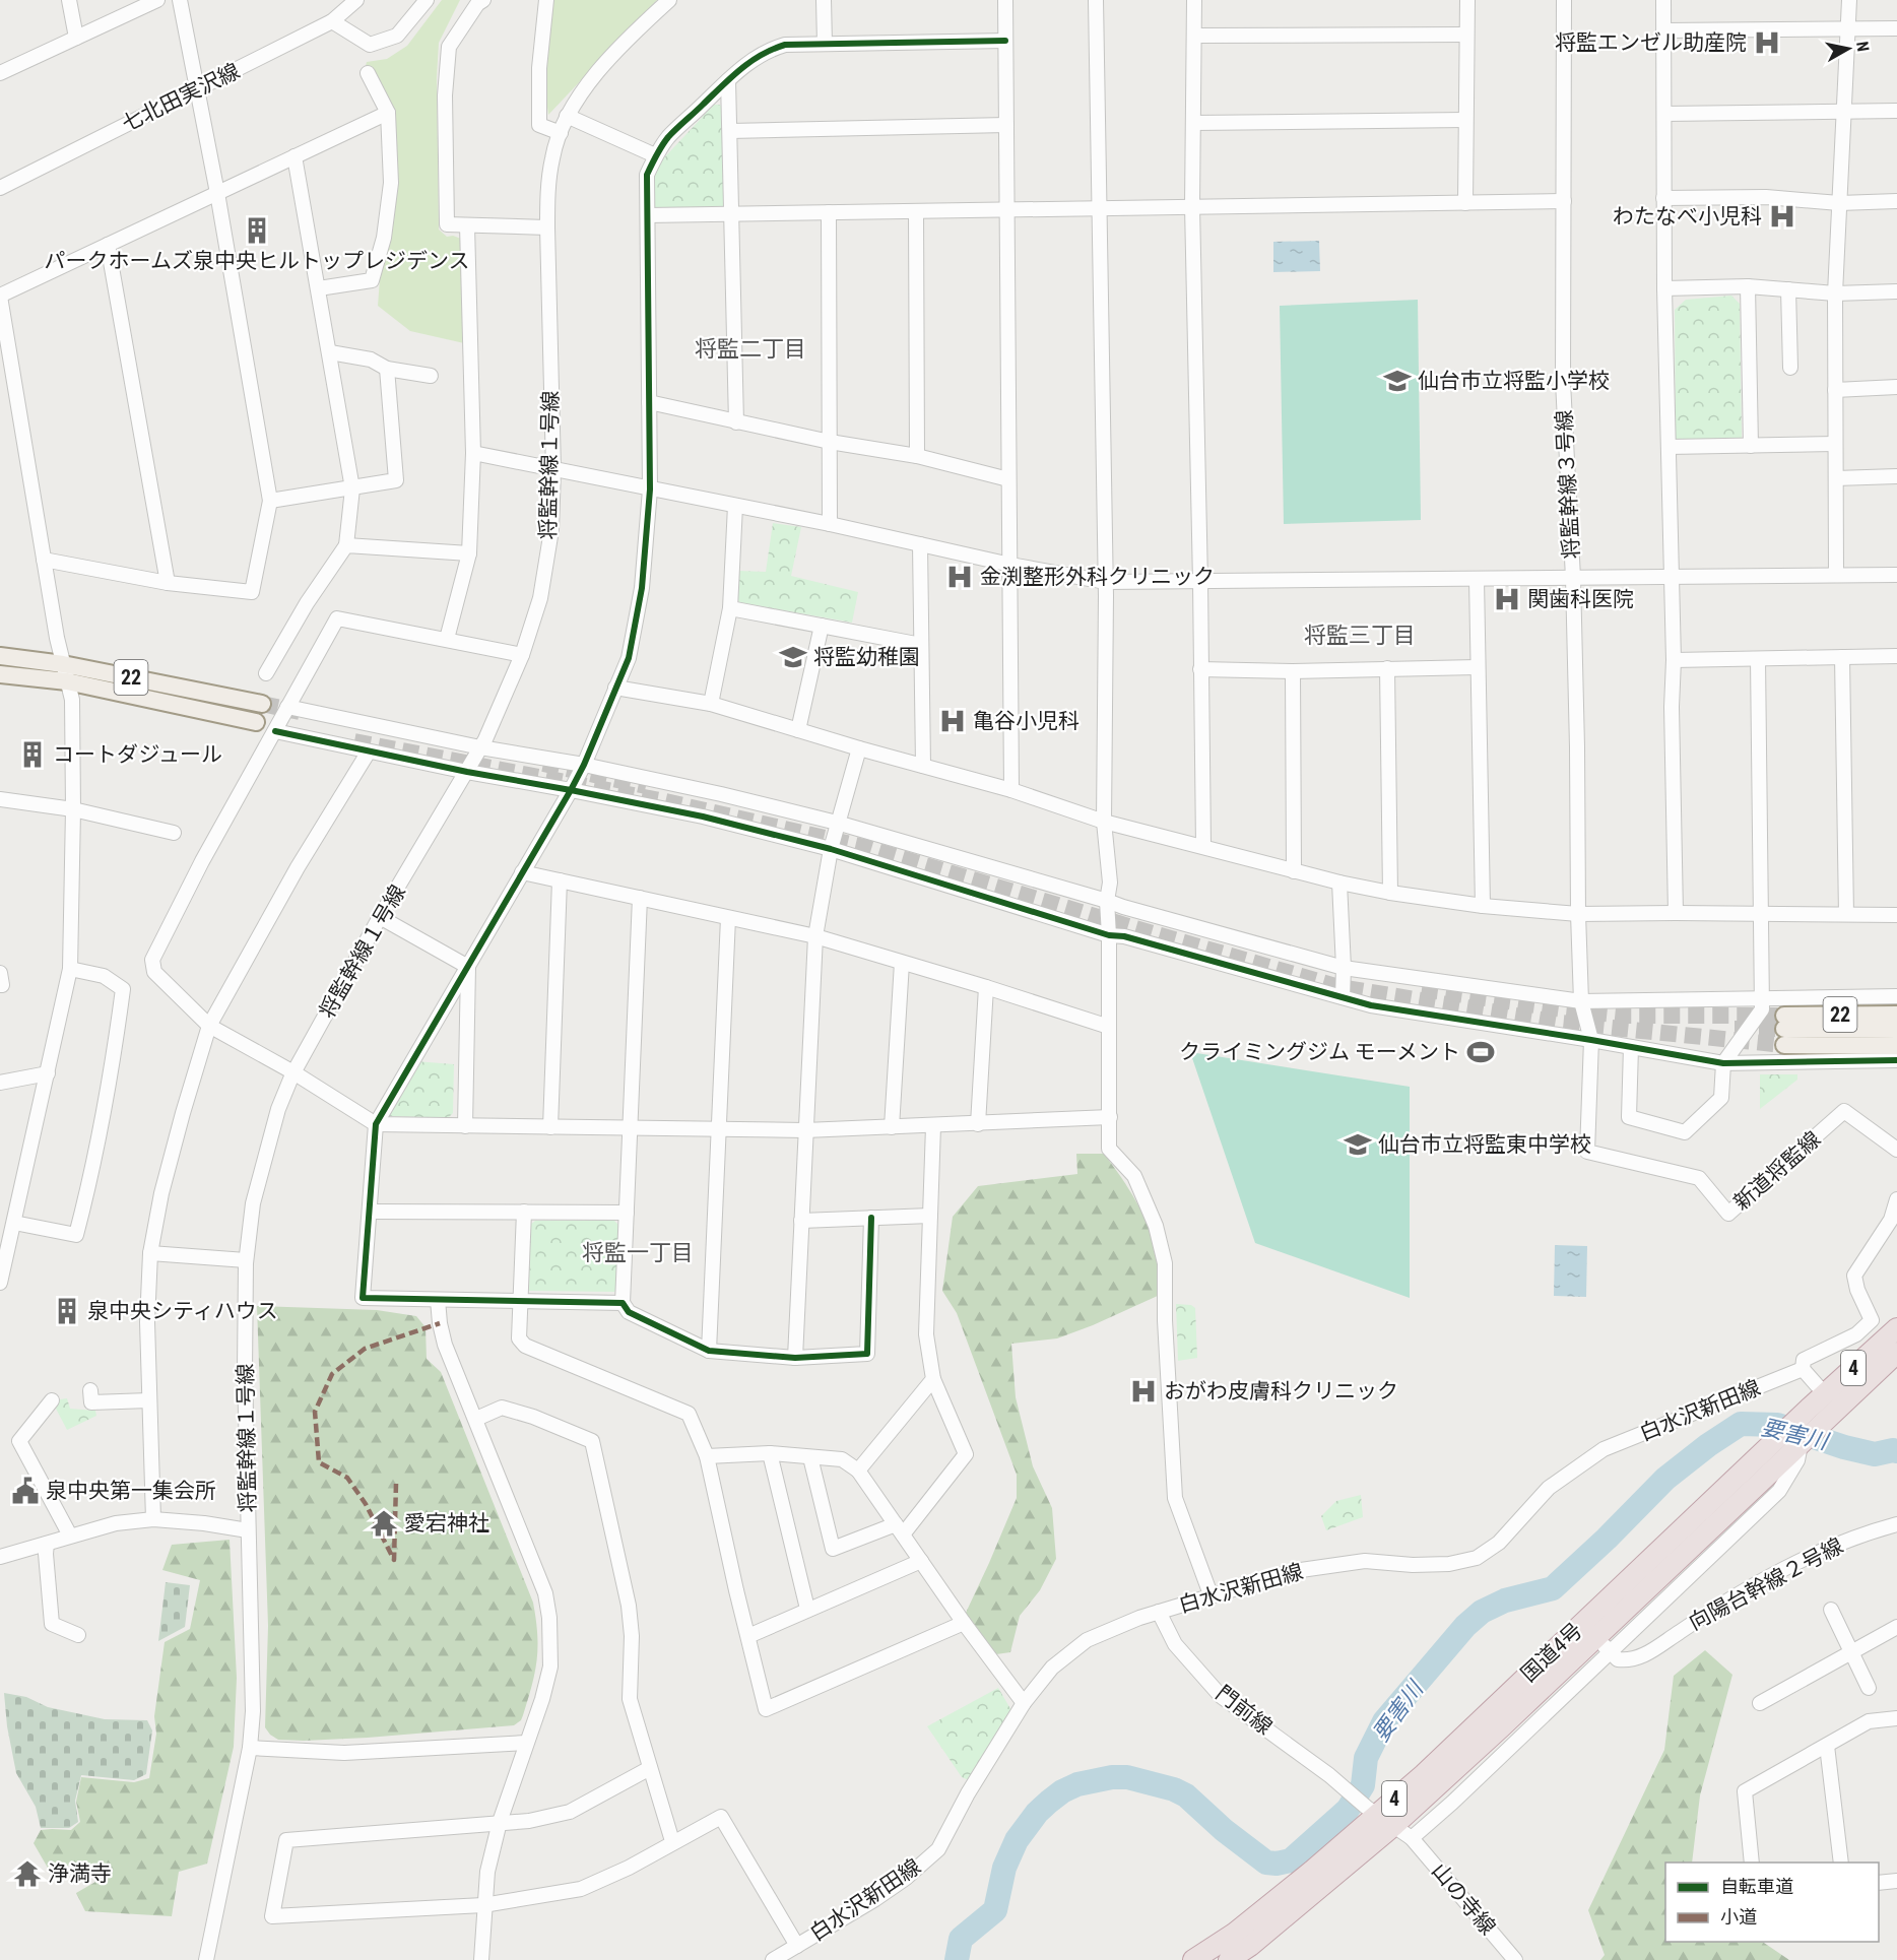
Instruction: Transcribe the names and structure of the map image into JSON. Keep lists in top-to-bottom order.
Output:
{
  "streets": {
    "highway": ["4", "国道4号"],
    "main road": ["22"],
    "street": [
      "七北田実沢線",
      "将監幹線１号線",
      "将監幹線３号線",
      "新道将監線",
      "白水沢新田線",
      "向陽台幹線２号線",
      "門前線",
      "山の寺線"
    ]
  },
  "crossings": [
    ["将監幹線３号線", "新道将監線"],
    ["白水沢新田線", "門前線"],
    ["向陽台幹線２号線", "国道4号"],
    ["国道4号", "門前線"],
    ["国道4号", "山の寺線"],
    ["門前線", "山の寺線"]
  ],
  "districts": ["将監二丁目", "将監三丁目", "将監一丁目"],
  "water": ["要害川"],
  "places": {
    "hospital": [
      "将監エンゼル助産院",
      "わたなべ小児科",
      "金渕整形外科クリニック",
      "関歯科医院",
      "亀谷小児科",
      "おがわ皮膚科クリニック"
    ],
    "building": ["パークホームズ泉中央ヒルトップレジデンス", "コートダジュール", "泉中央シティハウス"],
    "school or university": ["仙台市立将監小学校", "将監幼稚園", "仙台市立将監東中学校"],
    "sports": ["クライミングジム モーメント"],
    "public building": ["泉中央第一集会所"],
    "temple": ["愛宕神社", "浄満寺"]
  },
  "legend": ["自転車道", "小道"],
  "north": "right"
}
